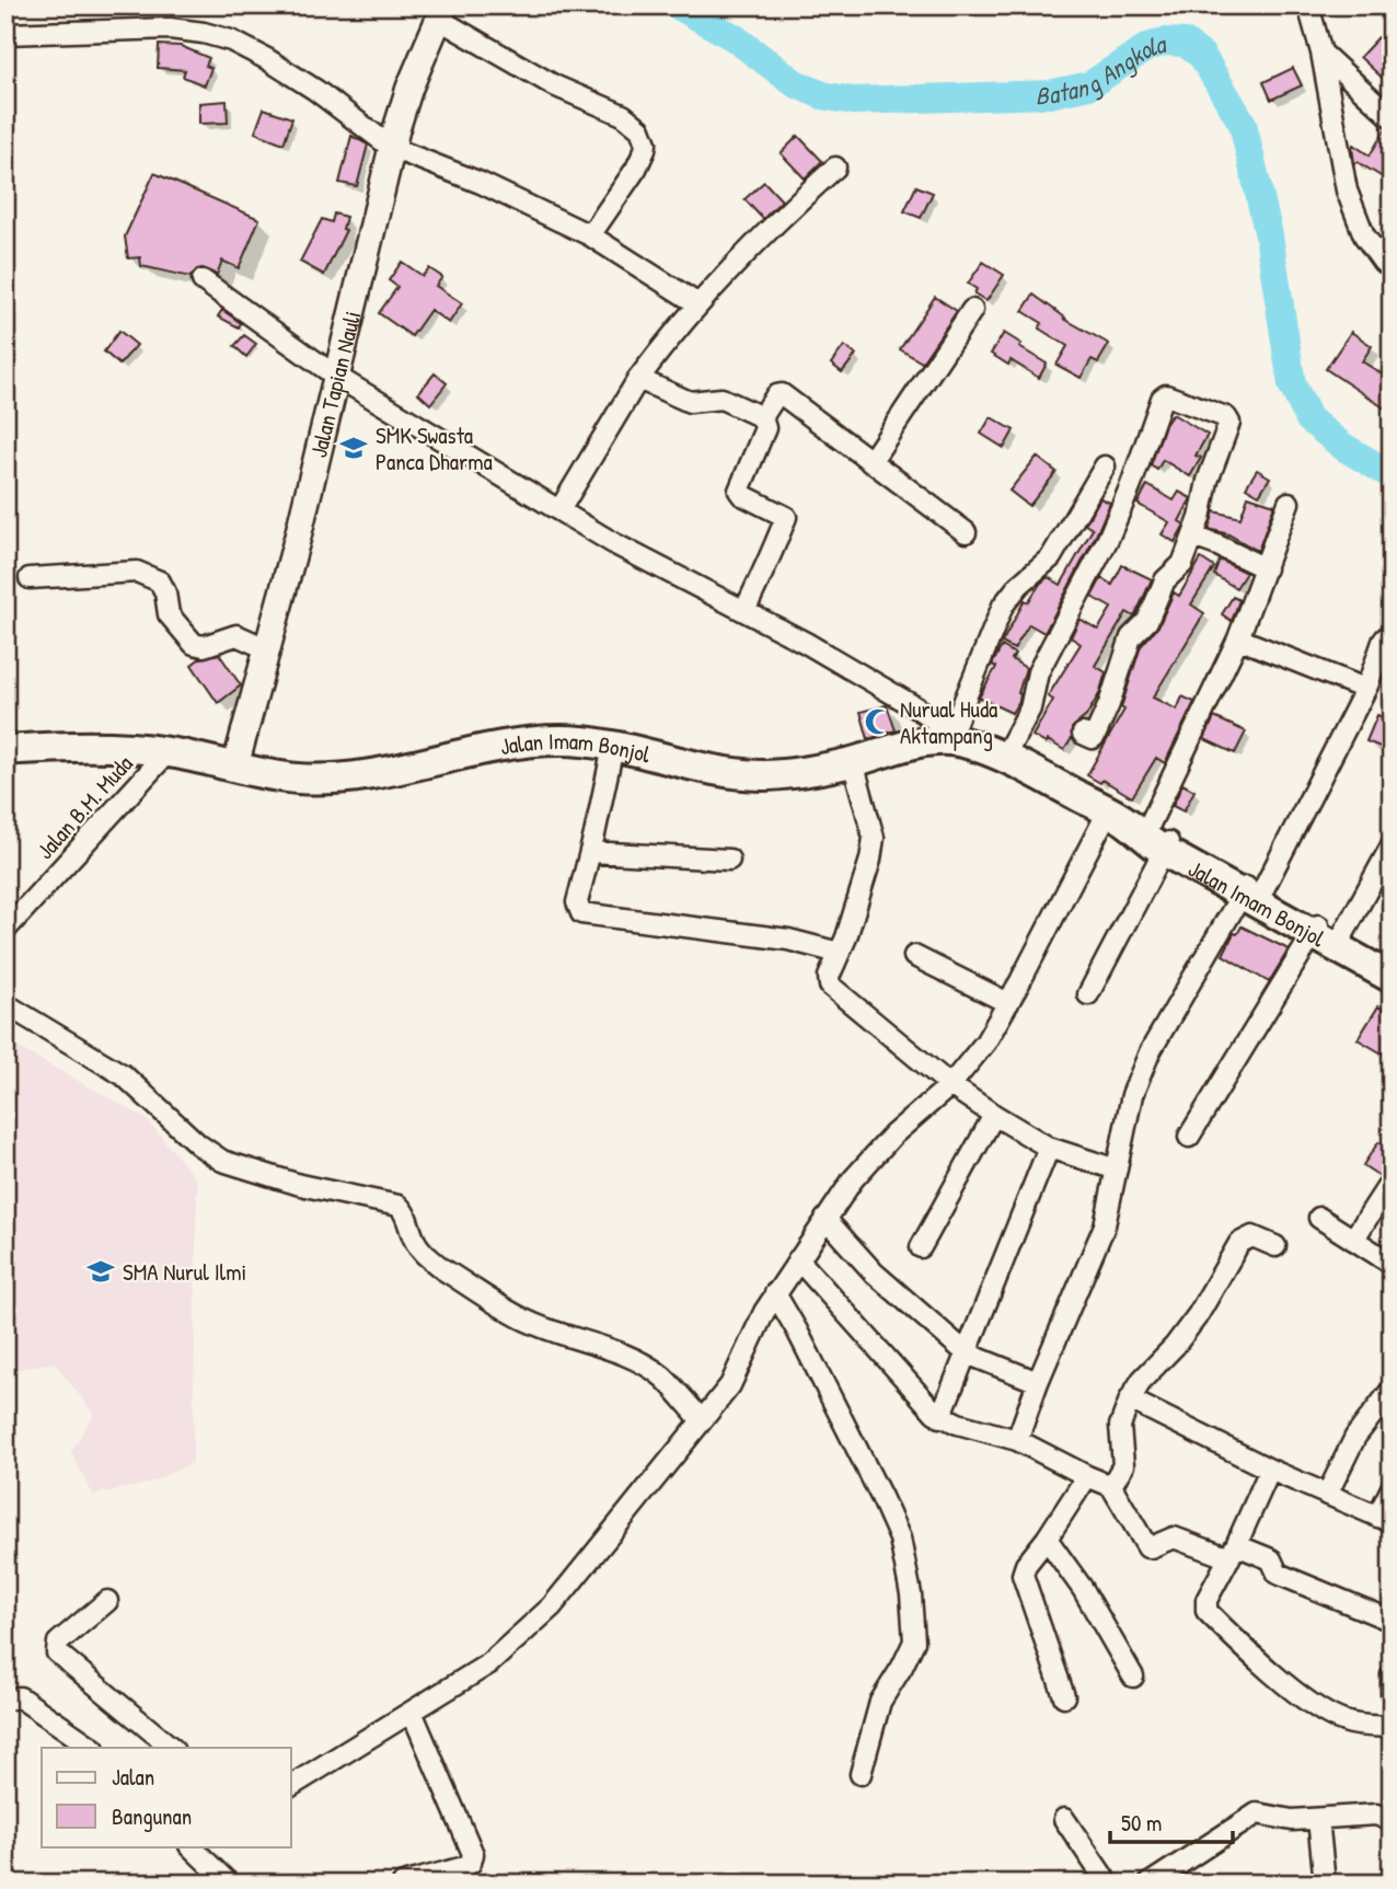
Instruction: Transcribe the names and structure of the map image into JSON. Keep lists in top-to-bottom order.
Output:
{
  "streets": {
    "highway": ["Jalan Imam Bonjol"],
    "main road": ["Jalan Tapian Nauli"],
    "street": ["Jalan B.M. Muda"]
  },
  "crossings": [
    ["Jalan Tapian Nauli", "Jalan Imam Bonjol"],
    ["Jalan Imam Bonjol", "Jalan B.M. Muda"]
  ],
  "water": ["Batang Angkola"],
  "places": {
    "school or university": ["SMK Swasta Panca Dharma", "SMA Nurul Ilmi"],
    "mosque": ["Nurual Huda Aktampang"]
  },
  "legend": ["Jalan", "Bangunan"],
  "scale_bar": "50 m"
}
